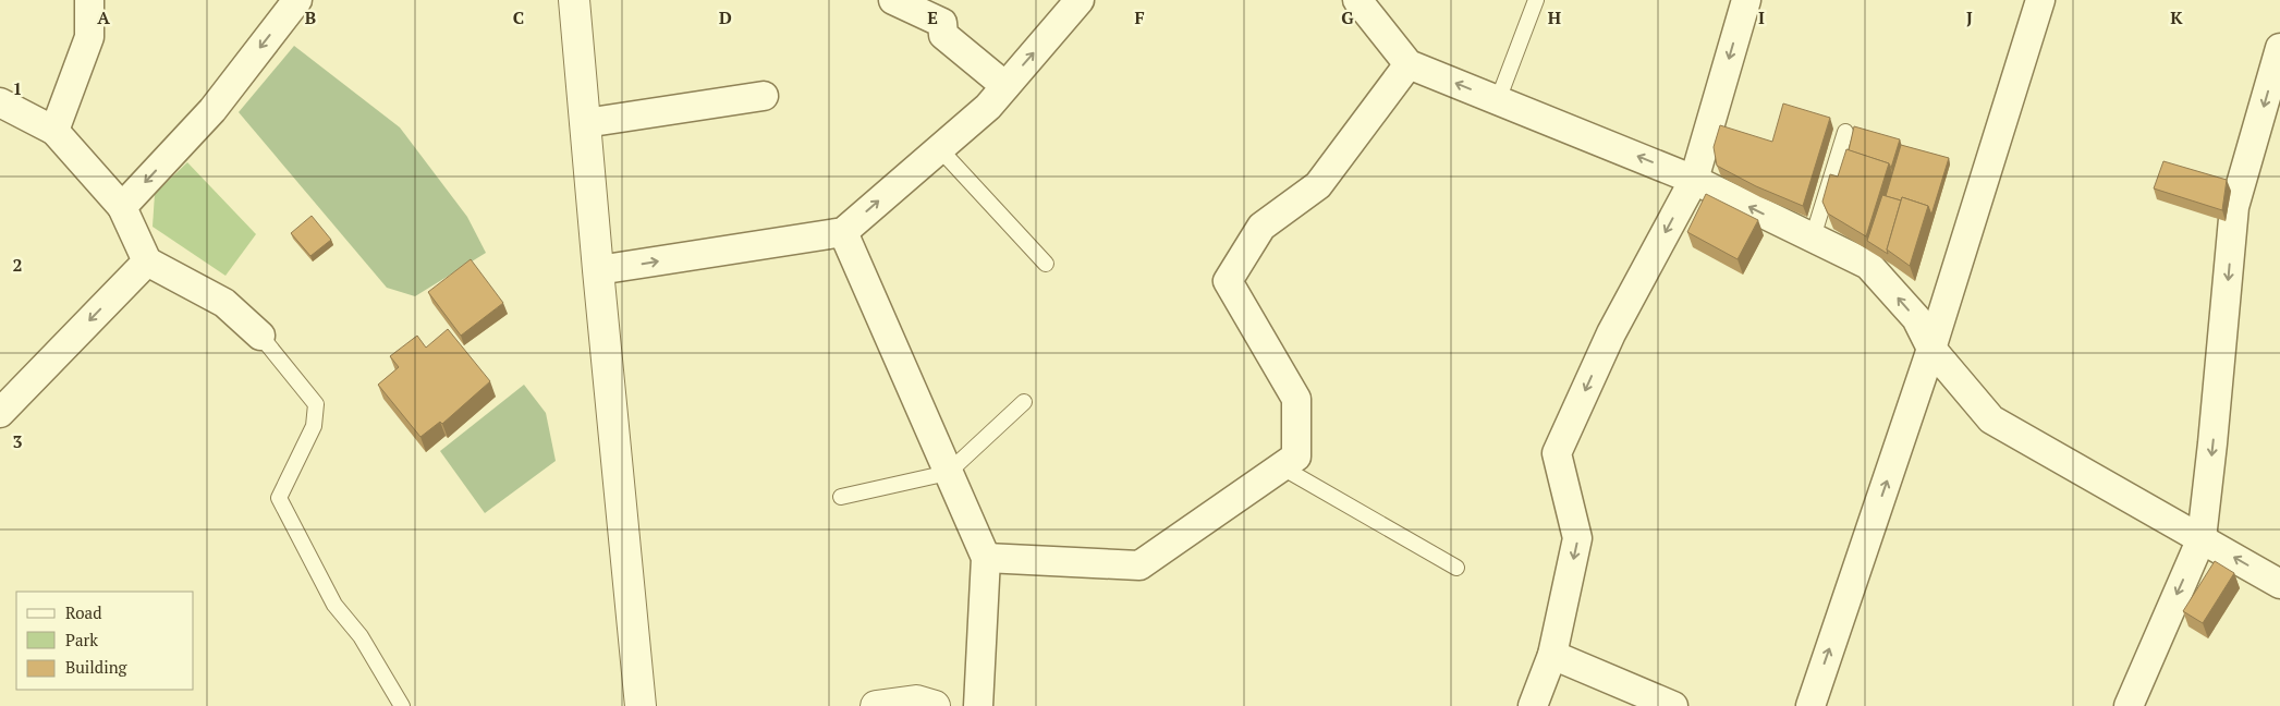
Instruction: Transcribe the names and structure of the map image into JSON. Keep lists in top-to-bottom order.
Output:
{
  "legend": ["Road", "Park", "Building"],
  "grid": {
    "columns": [
      "A",
      "B",
      "C",
      "D",
      "E",
      "F",
      "G",
      "H",
      "I",
      "J",
      "K"
    ],
    "rows": ["1", "2", "3"]
  }
}
